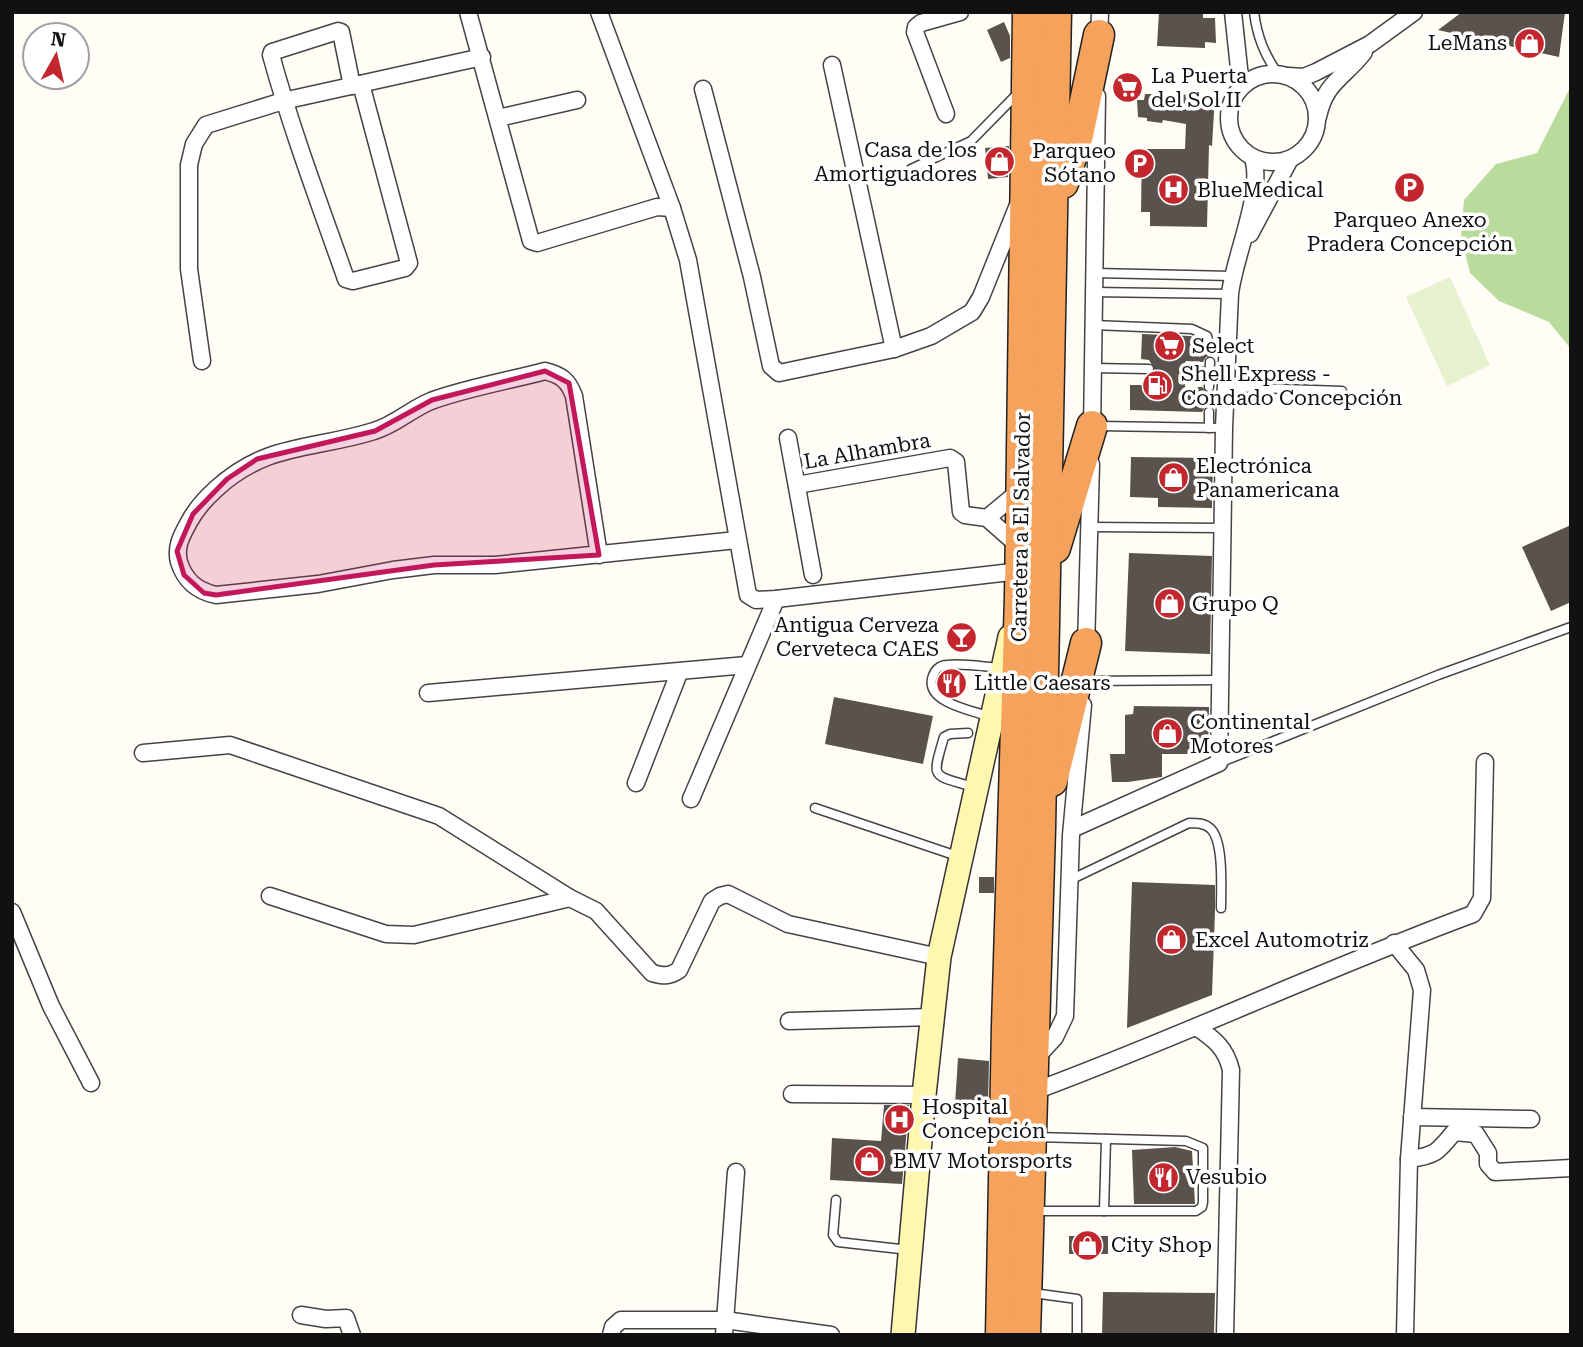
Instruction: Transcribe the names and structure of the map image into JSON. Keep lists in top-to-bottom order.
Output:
{
  "streets": {
    "highway": ["Carretera a El Salvador"],
    "street": ["La Alhambra"]
  },
  "crossings": [
    ["La Alhambra", "Carretera a El Salvador"]
  ],
  "places": {
    "shop": [
      "LeMans",
      "Casa de los Amortiguadores",
      "Electrónica Panamericana",
      "Grupo Q",
      "Continental Motores",
      "Excel Automotriz",
      "BMV Motorsports",
      "City Shop"
    ],
    "supermarket": ["La Puerta del Sol II", "Select"],
    "parking": ["Parqueo Sótano", "Parqueo Anexo Pradera Concepción"],
    "hospital": ["BlueMedical", "Hospital Concepción"],
    "fuel station": ["Shell Express - Condado Concepción"],
    "bar": ["Antigua Cerveza Cerveteca CAES"],
    "restaurant": ["Little Caesars", "Vesubio"]
  },
  "north": "top"
}
